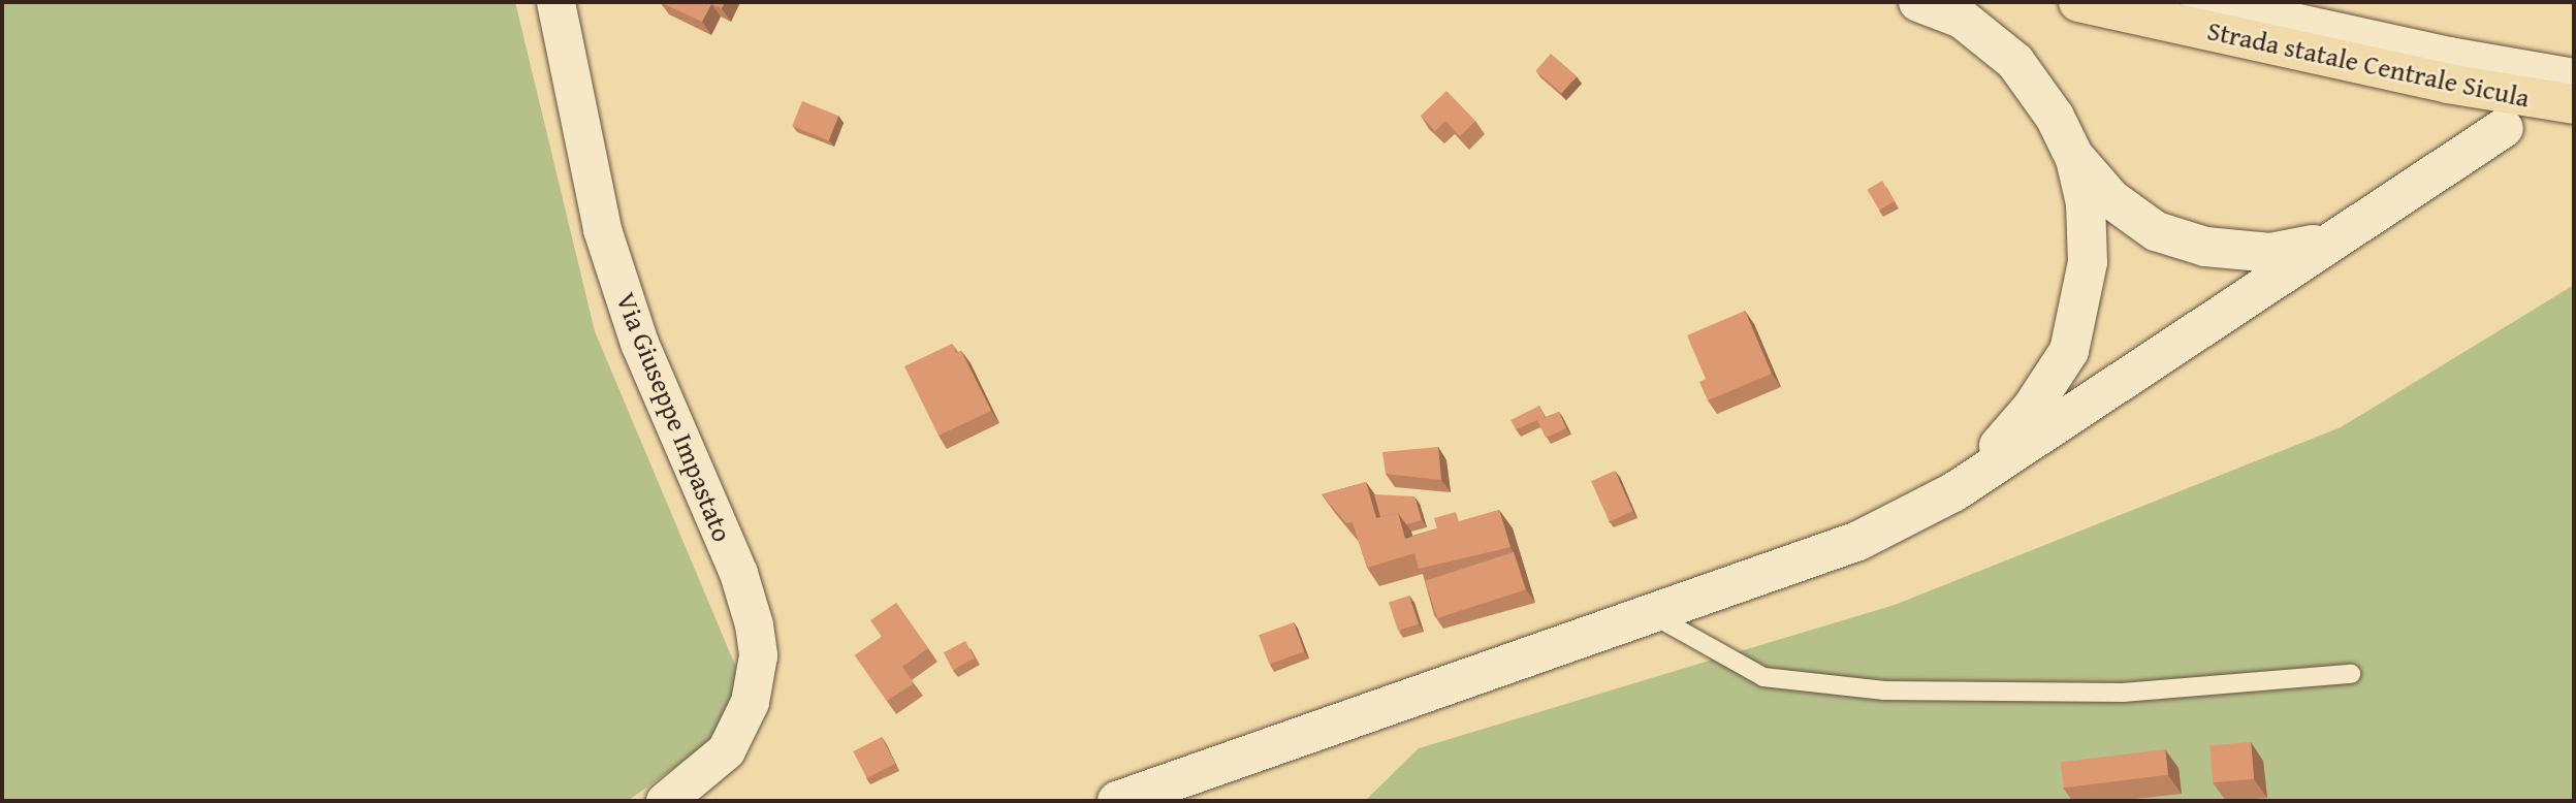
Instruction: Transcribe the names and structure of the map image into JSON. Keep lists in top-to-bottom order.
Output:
{
  "streets": {
    "main road": ["Strada statale Centrale Sicula"],
    "street": ["Via Giuseppe Impastato"]
  }
}
